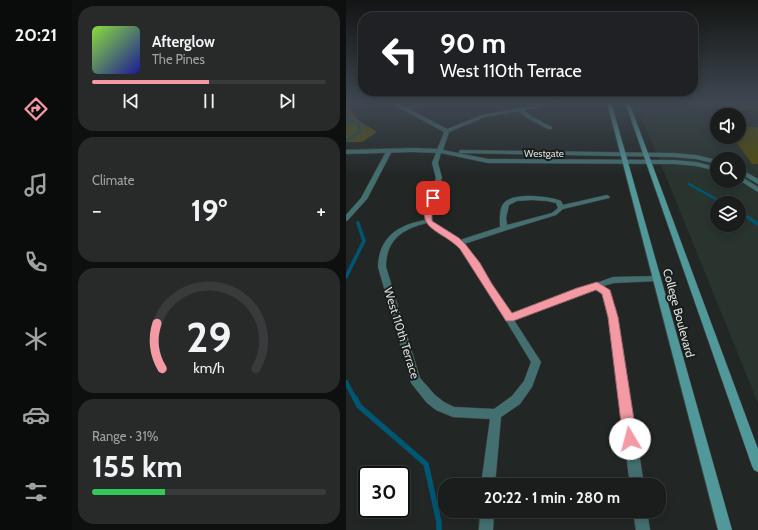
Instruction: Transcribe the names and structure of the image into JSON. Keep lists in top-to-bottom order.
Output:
{
  "streets": {
    "main road": ["College Boulevard"],
    "street": ["Westgate", "West 110th Terrace"]
  },
  "crossings": [
    ["Westgate", "College Boulevard"]
  ],
  "page": {
    "tabs": "20:21",
    "turn": ["90 m", "West 110th Terrace"],
    "song": ["Afterglow", "The Pines"],
    "tile": [
      "Climate",
      ["Range · 31%", "155 km"]
    ],
    "heat": ["−", "19°", "+"],
    "limit": "30",
    "trip": "20:22 · 1 min · 280 m",
    "gauge": ["29", "km/h"]
  }
}
